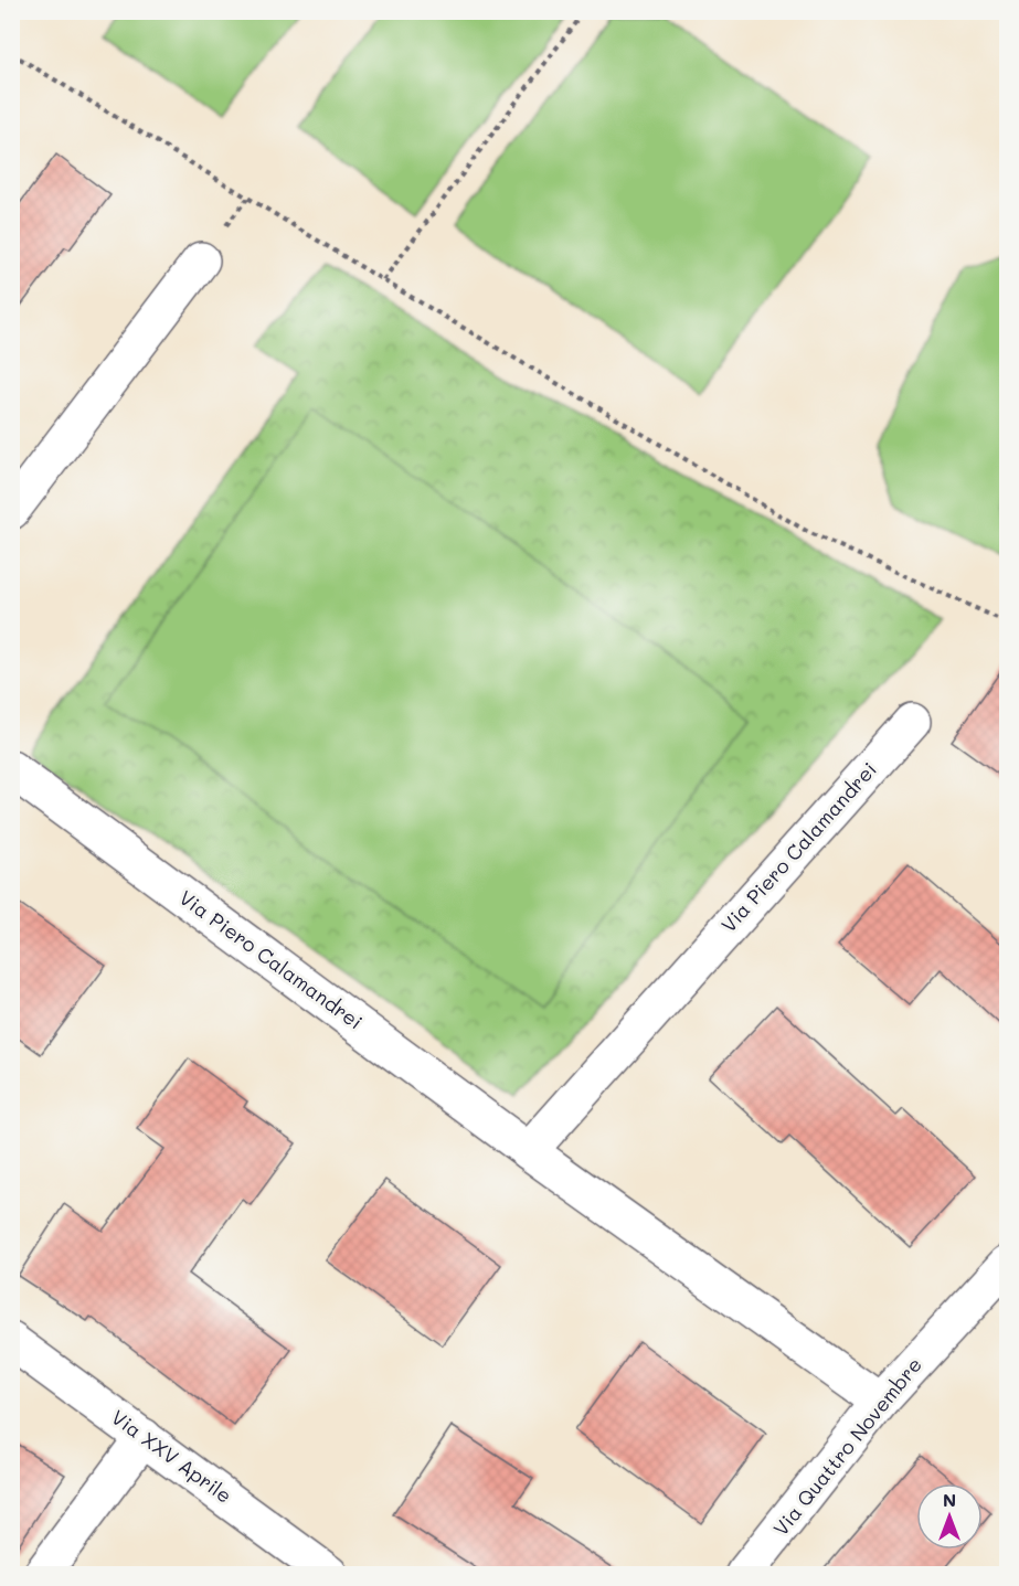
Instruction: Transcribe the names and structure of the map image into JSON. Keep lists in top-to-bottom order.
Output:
{
  "streets": {
    "street": ["Via Piero Calamandrei", "Via Quattro Novembre", "Via XXV Aprile"]
  },
  "crossings": [
    ["Via Piero Calamandrei", "Via Quattro Novembre"]
  ],
  "north": "top"
}
